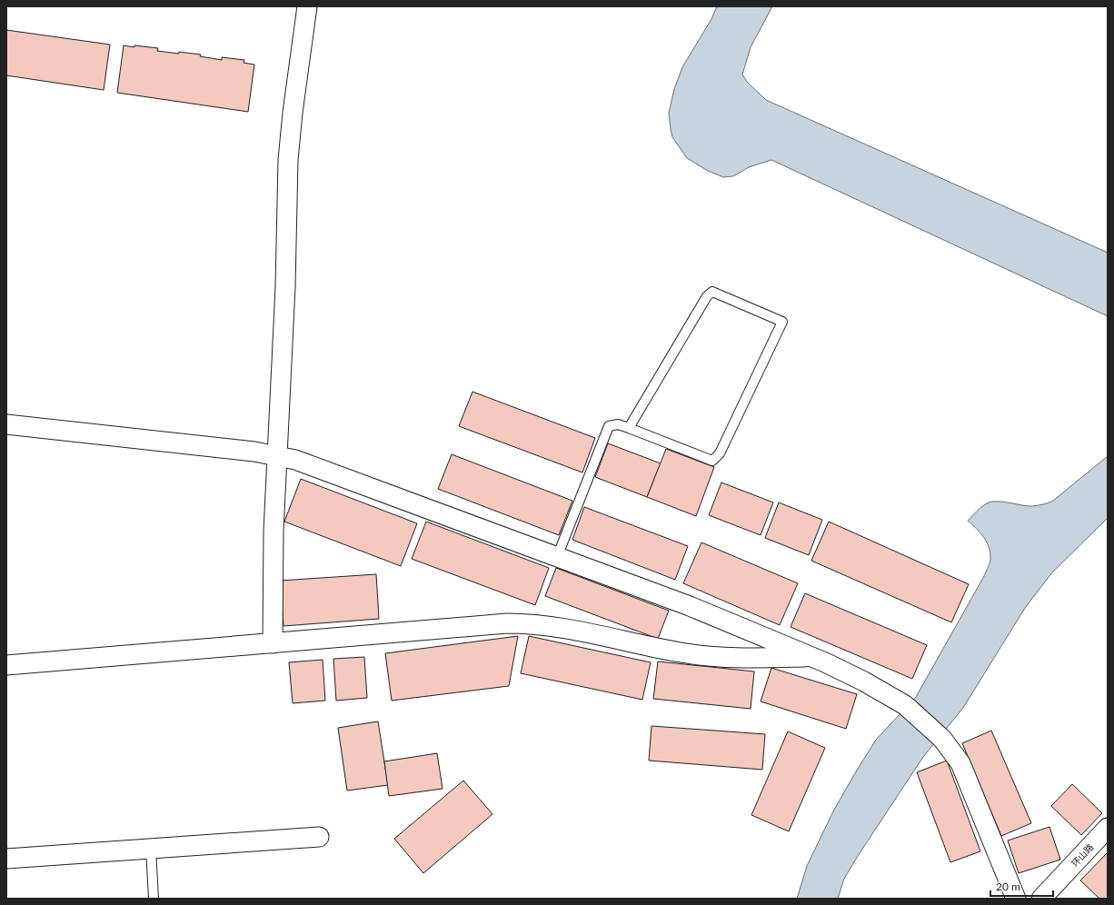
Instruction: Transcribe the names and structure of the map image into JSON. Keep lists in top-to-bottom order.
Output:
{
  "streets": {
    "street": ["环山路"]
  },
  "scale_bar": "20 m"
}
